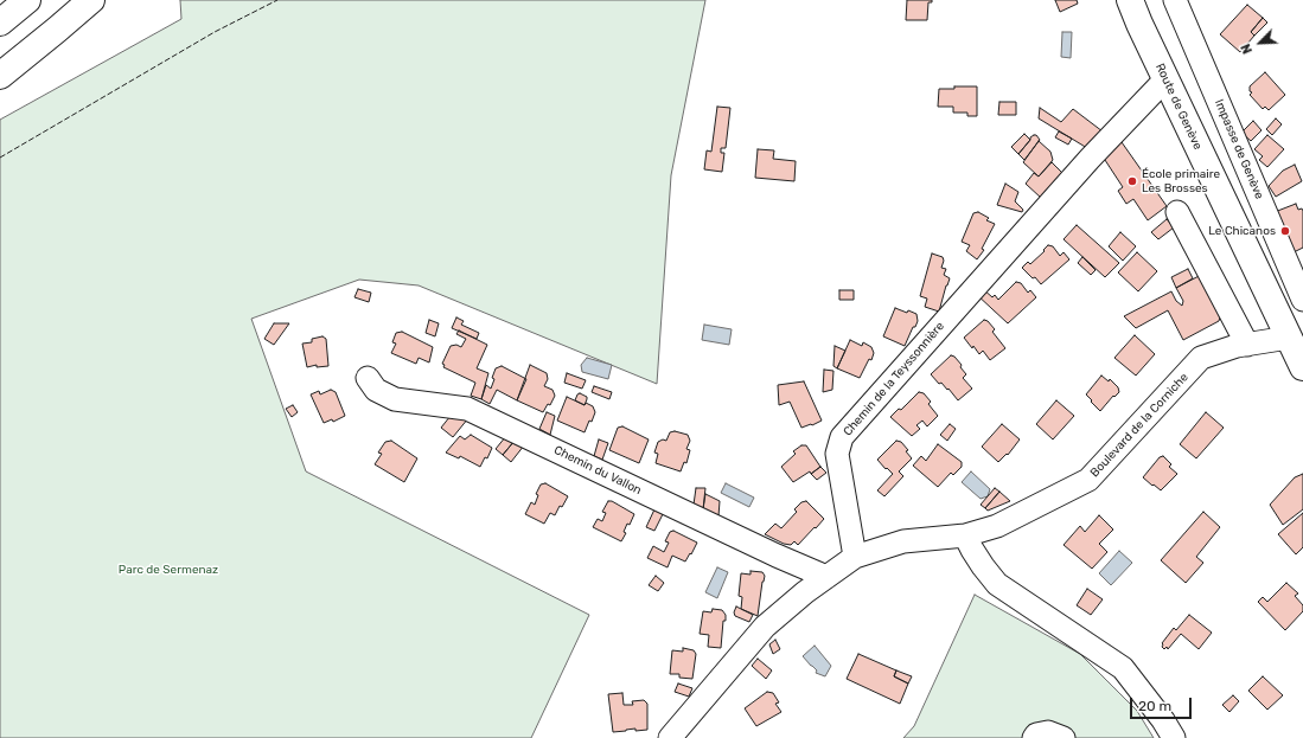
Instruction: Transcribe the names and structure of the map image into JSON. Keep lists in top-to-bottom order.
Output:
{
  "streets": {
    "main road": ["Route de Genève"],
    "street": [
      "Impasse de Genève",
      "Chemin de la Teyssonnière",
      "Boulevard de la Corniche",
      "Chemin du Vallon"
    ]
  },
  "crossings": [
    ["Route de Genève", "Chemin de la Teyssonnière"],
    ["Route de Genève", "Boulevard de la Corniche"],
    ["Chemin de la Teyssonnière", "Boulevard de la Corniche"]
  ],
  "parks": ["Parc de Sermenaz"],
  "places": ["École primaire Les Brosses", "Le Chicanos"],
  "scale_bar": "20 m",
  "north": "bottom left"
}
